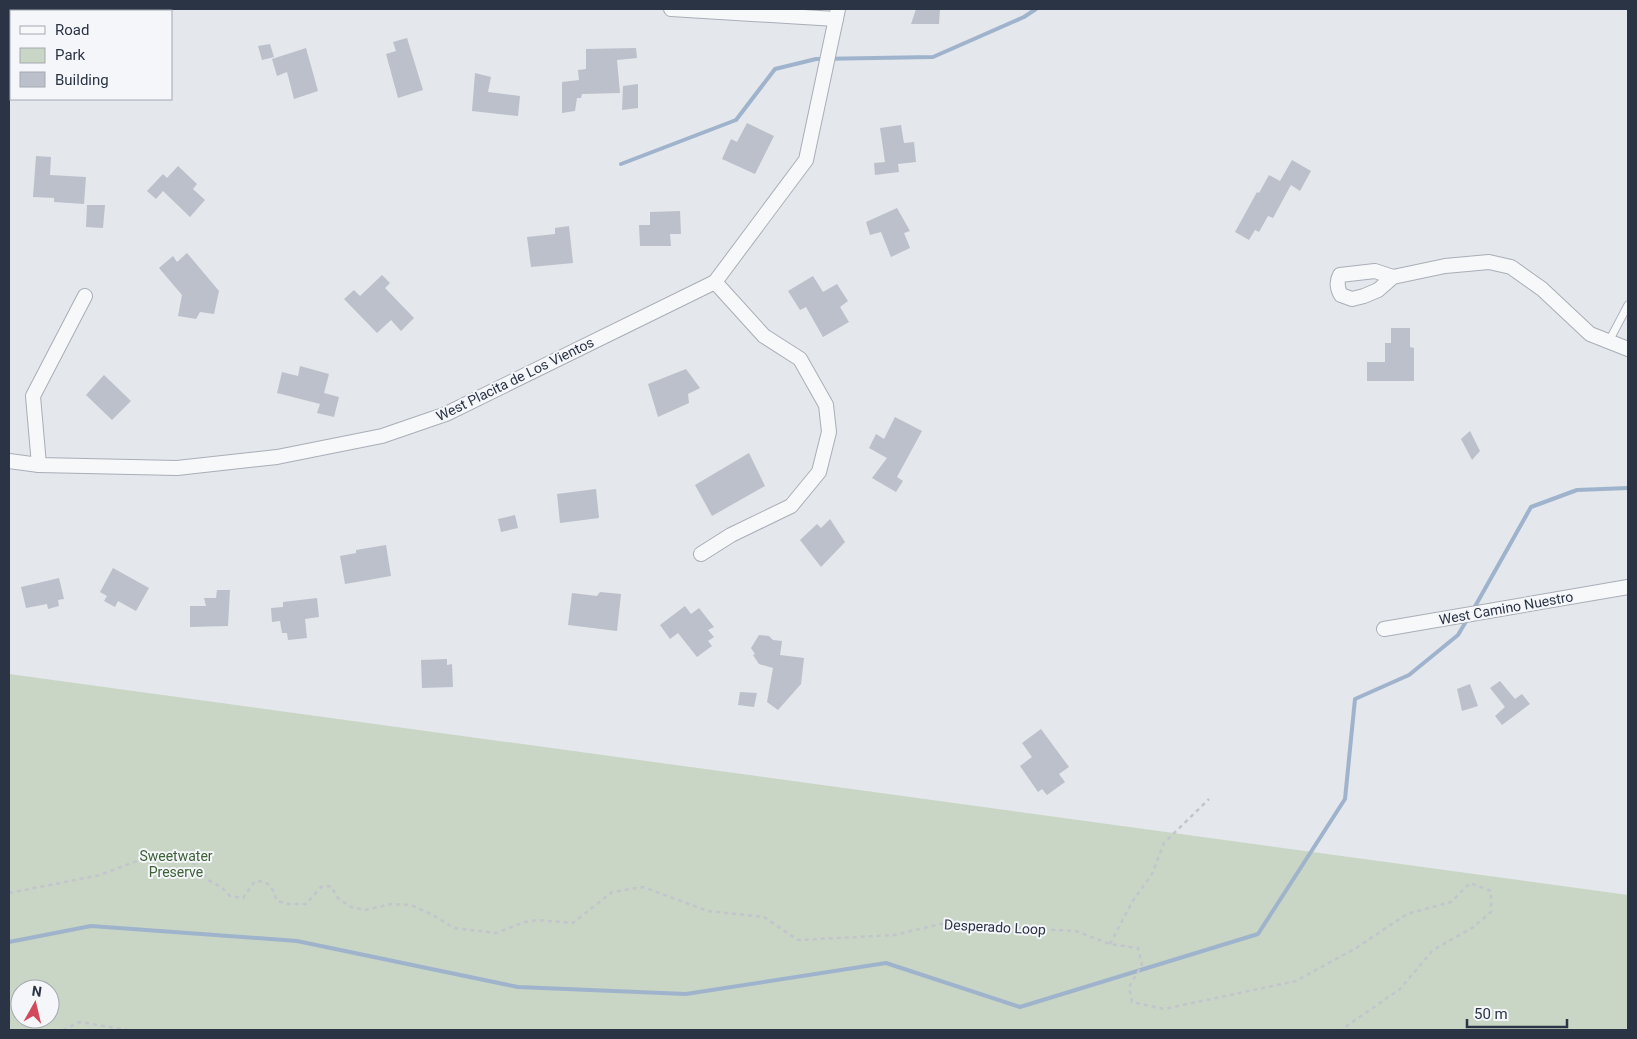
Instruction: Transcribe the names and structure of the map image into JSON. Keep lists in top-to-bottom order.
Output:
{
  "streets": {
    "street": ["West Placita de Los Vientos", "West Camino Nuestro"],
    "path": ["Desperado Loop"]
  },
  "parks": ["Sweetwater Preserve"],
  "legend": ["Road", "Park", "Building"],
  "scale_bar": "50 m",
  "north": "top"
}
